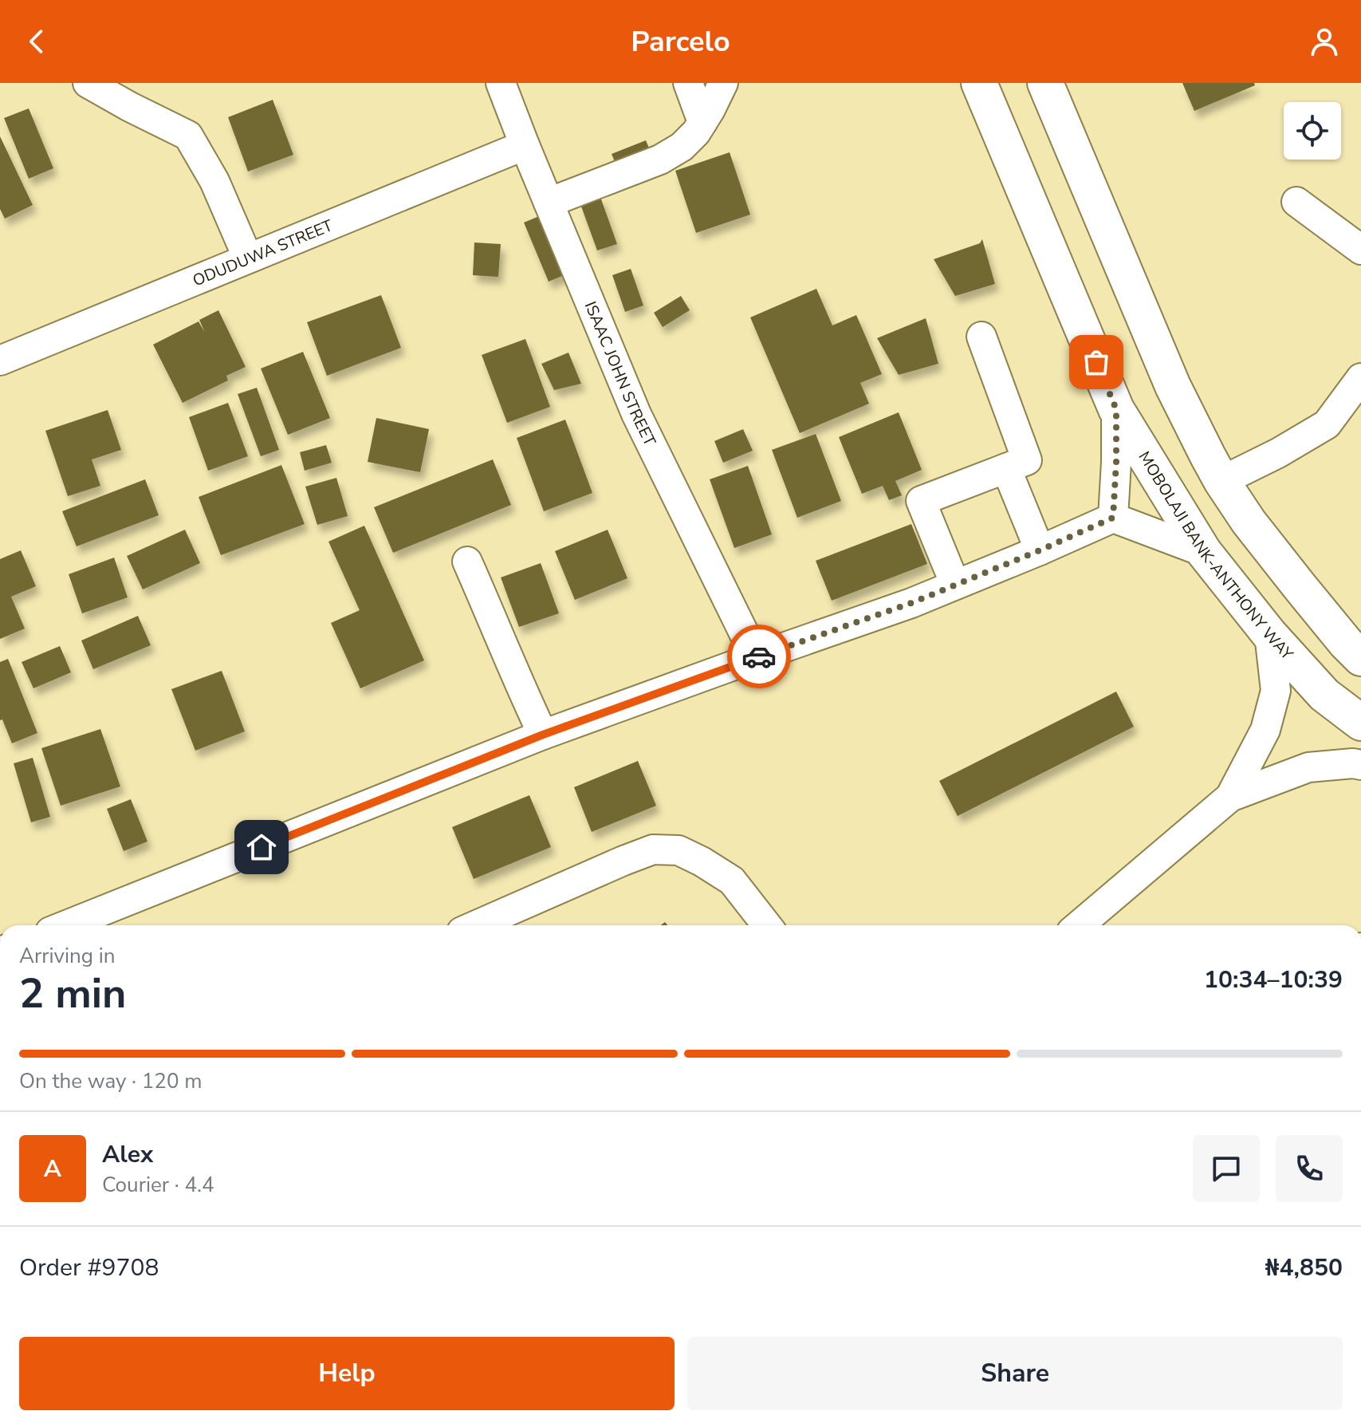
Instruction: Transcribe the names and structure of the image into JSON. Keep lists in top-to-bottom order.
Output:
{
  "streets": {
    "main road": ["MOBOLAJI BANK-ANTHONY WAY"],
    "street": ["ODUDUWA STREET", "ISAAC JOHN STREET"]
  },
  "crossings": [
    ["ODUDUWA STREET", "ISAAC JOHN STREET"]
  ],
  "page": {
    "header": "Parcelo",
    "heading": ["2 min", "Arriving in", "10:34–10:39"],
    "panel": [
      "Alex",
      "Courier · 4.4",
      "Order #9708",
      "₦4,850"
    ],
    "bar": "On the way · 120 m",
    "round": "A",
    "buttons": ["Help", "Share"]
  }
}
